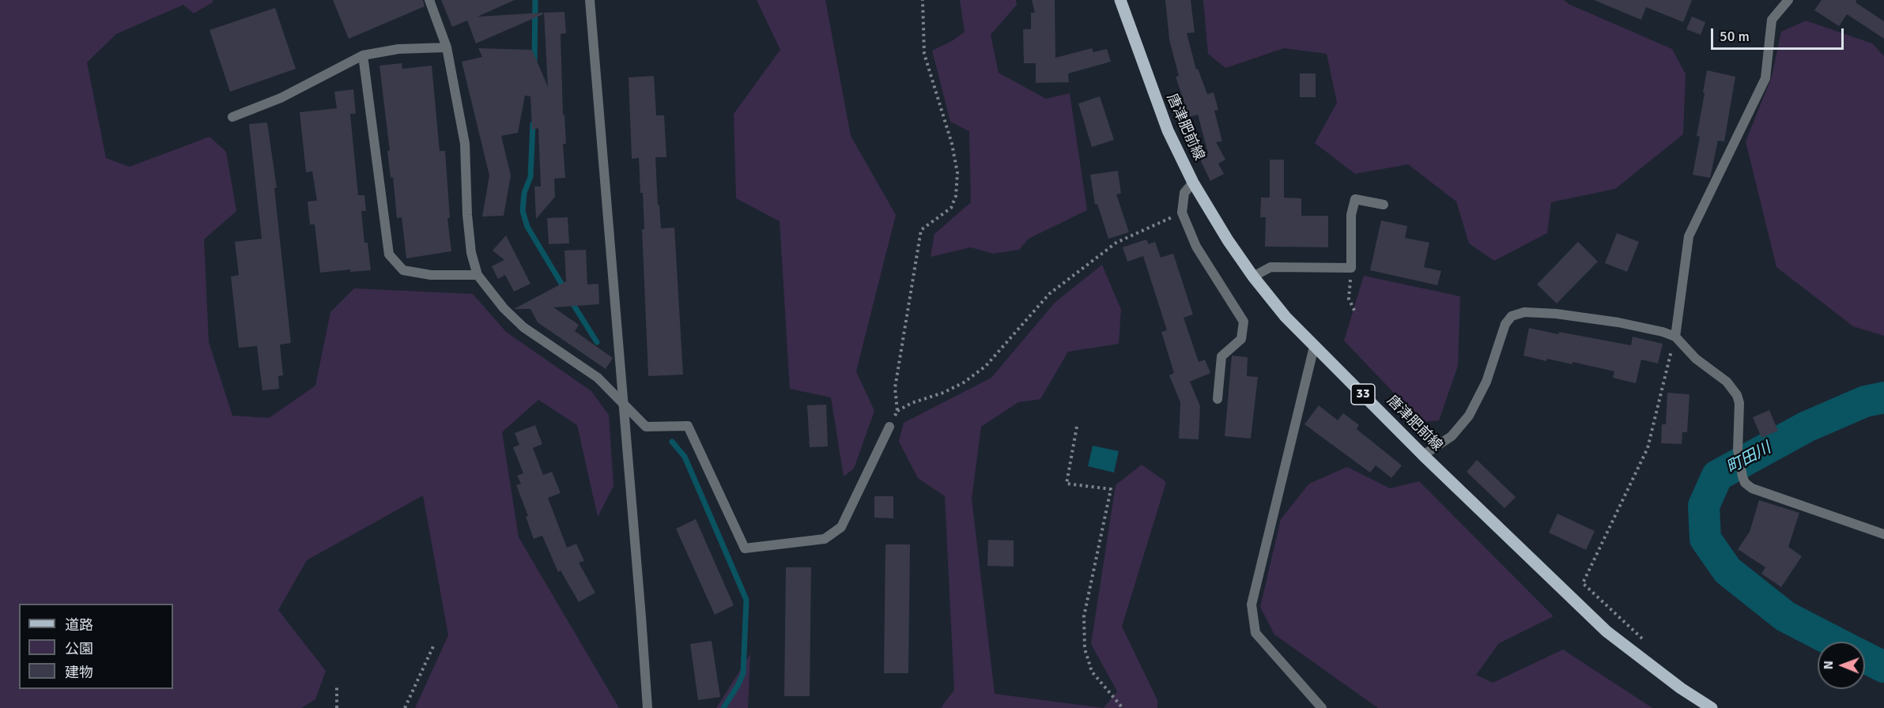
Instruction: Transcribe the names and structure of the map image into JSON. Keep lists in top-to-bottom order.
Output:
{
  "streets": {
    "main road": ["唐津肥前線", "33"]
  },
  "water": ["町田川"],
  "legend": ["道路", "公園", "建物"],
  "scale_bar": "50 m",
  "north": "left"
}
